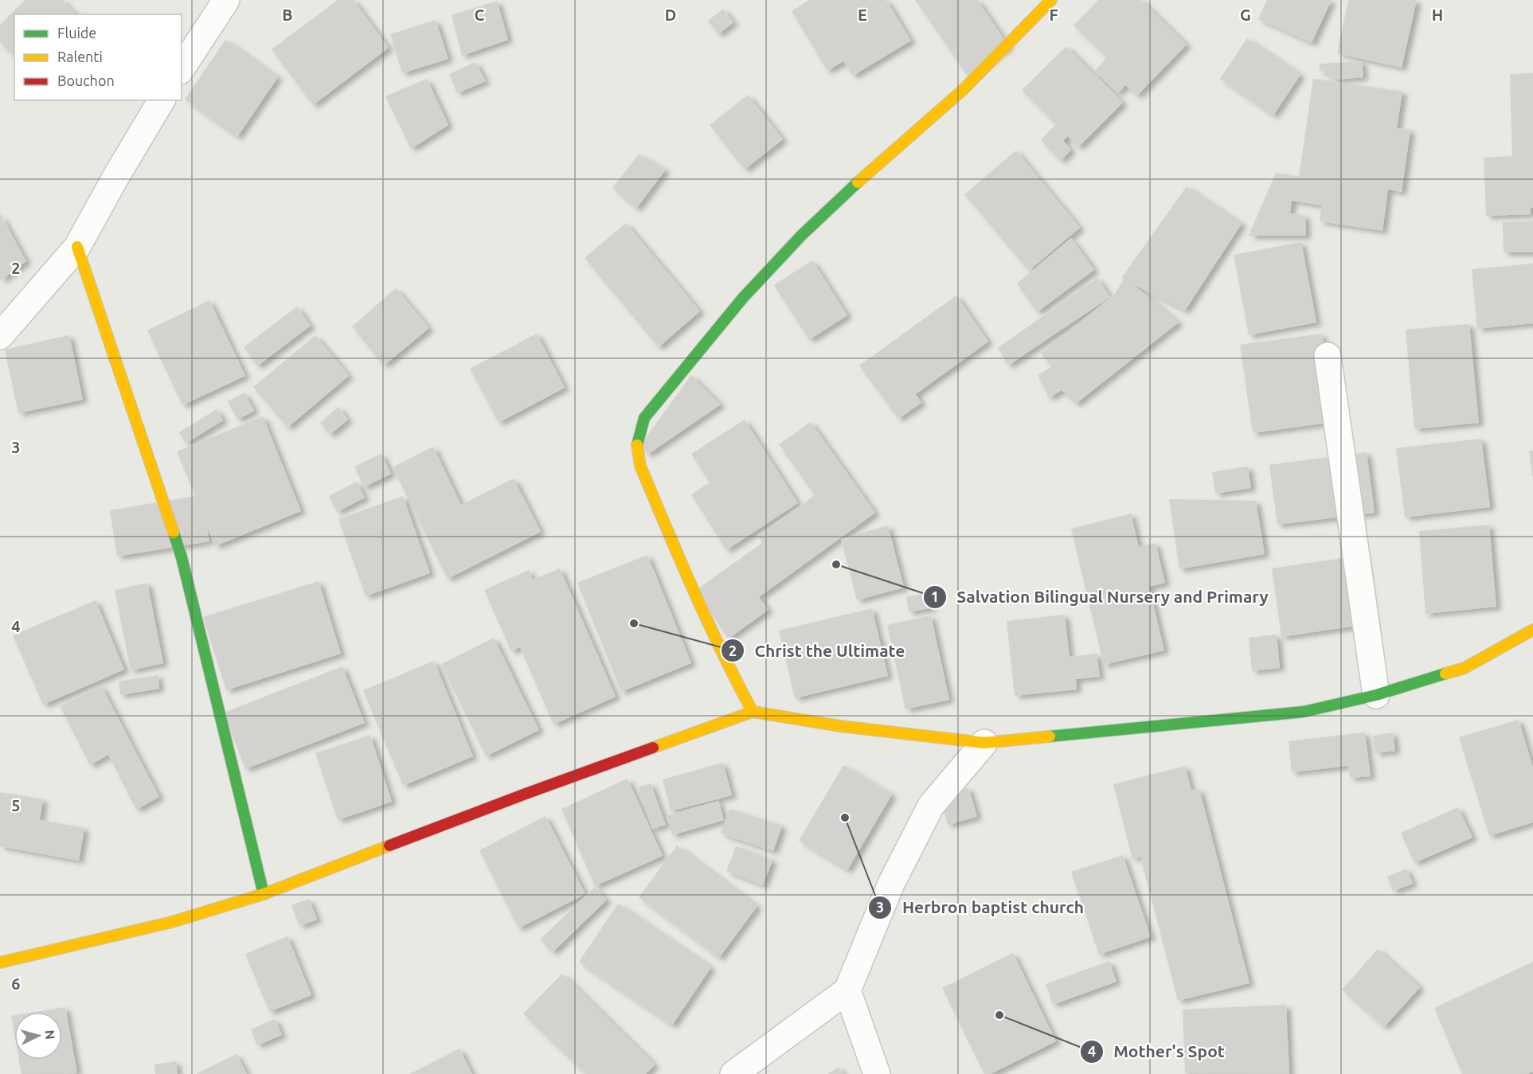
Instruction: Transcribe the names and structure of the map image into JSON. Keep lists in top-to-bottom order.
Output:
{
  "places": [
    "Salvation Bilingual Nursery and Primary",
    "Christ the Ultimate",
    "Herbron baptist church",
    "Mother's Spot"
  ],
  "legend": ["Fluide", "Ralenti", "Bouchon"],
  "north": "right",
  "grid": {
    "columns": [
      "B",
      "C",
      "D",
      "E",
      "F",
      "G",
      "H"
    ],
    "rows": [
      "2",
      "3",
      "4",
      "5",
      "6"
    ]
  }
}
